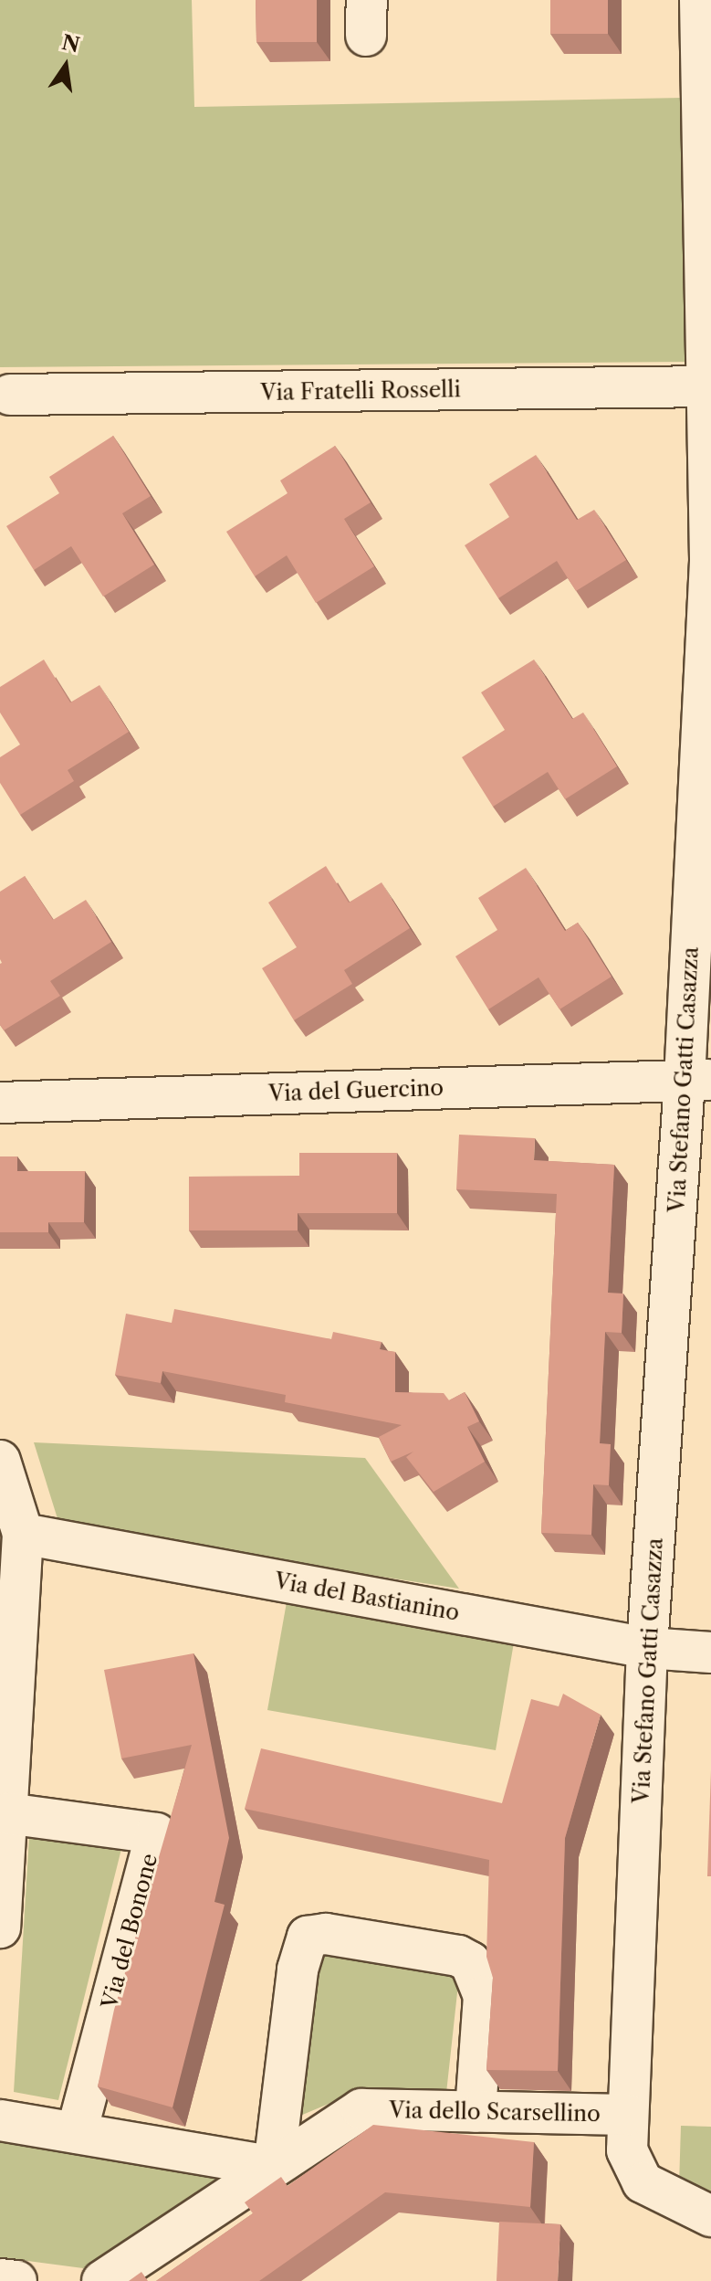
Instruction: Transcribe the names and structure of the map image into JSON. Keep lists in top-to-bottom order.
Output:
{
  "streets": {
    "street": [
      "Via Fratelli Rosselli",
      "Via Stefano Gatti Casazza",
      "Via del Guercino",
      "Via del Bastianino",
      "Via del Bonone",
      "Via dello Scarsellino"
    ]
  },
  "crossings": [
    ["Via Fratelli Rosselli", "Via Stefano Gatti Casazza"],
    ["Via Stefano Gatti Casazza", "Via del Guercino"],
    ["Via Stefano Gatti Casazza", "Via del Bastianino"],
    ["Via Stefano Gatti Casazza", "Via dello Scarsellino"]
  ],
  "north": "top"
}
